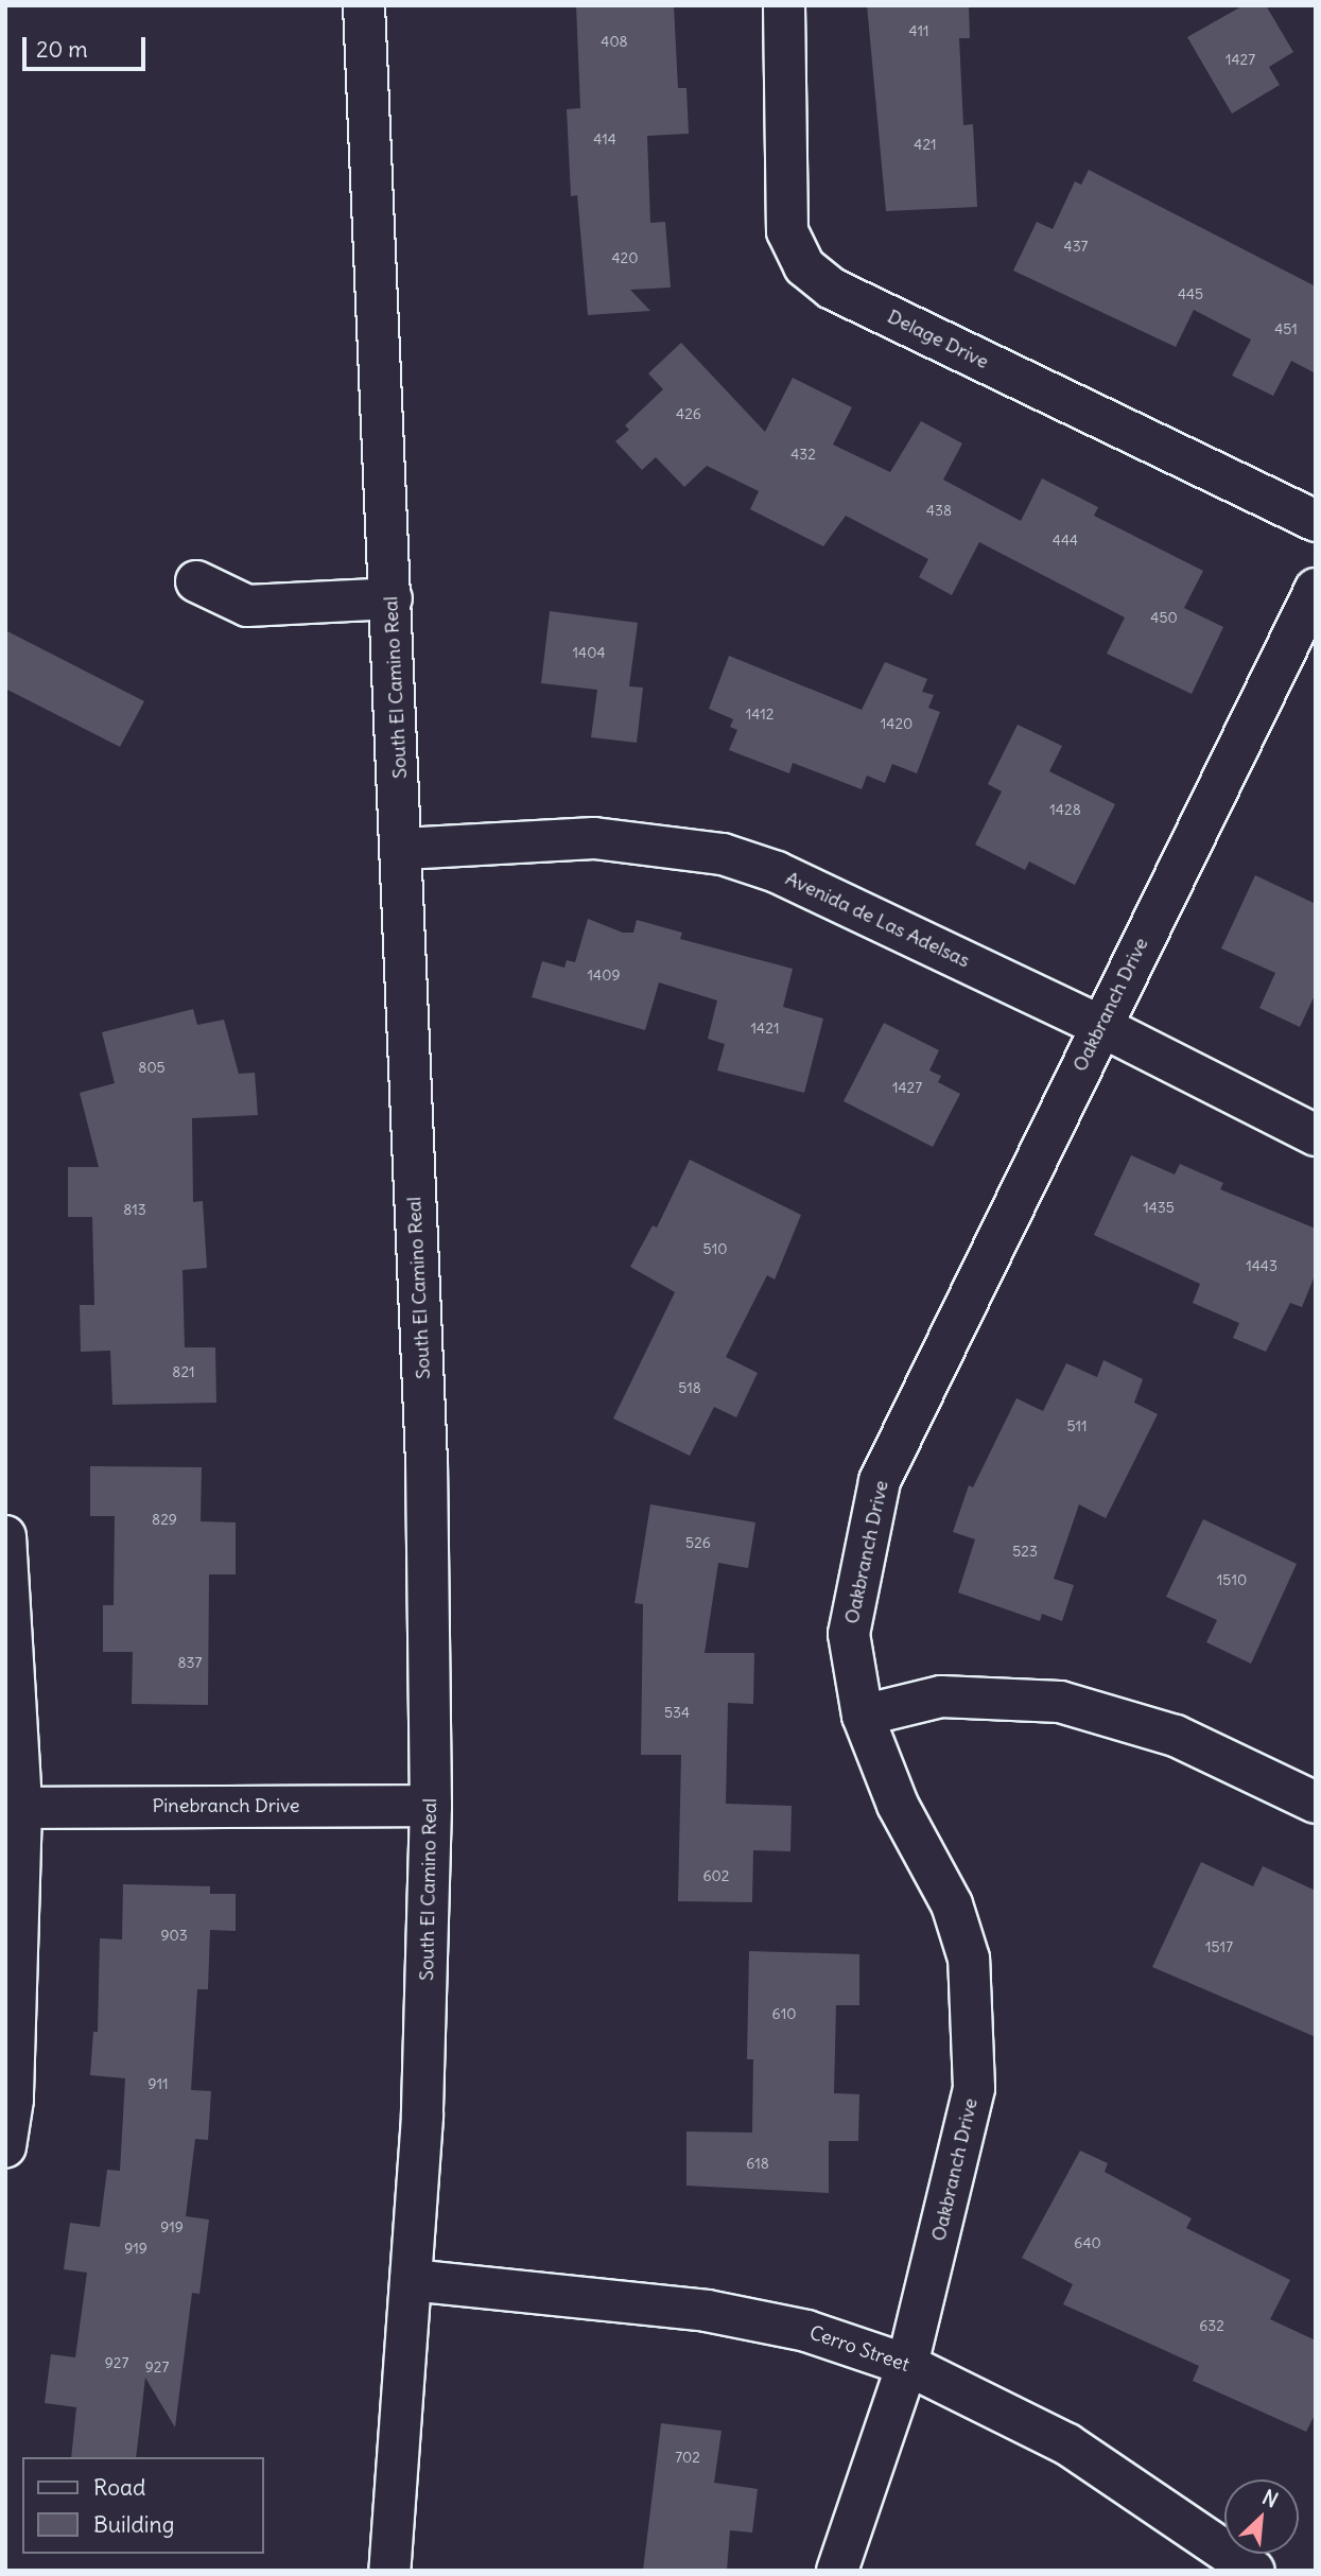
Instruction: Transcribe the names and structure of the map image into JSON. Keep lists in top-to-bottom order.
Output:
{
  "streets": {
    "street": [
      "Delage Drive",
      "South El Camino Real",
      "Avenida de Las Adelsas",
      "Oakbranch Drive",
      "Pinebranch Drive",
      "Cerro Street"
    ]
  },
  "crossings": [
    ["South El Camino Real", "Avenida de Las Adelsas"],
    ["South El Camino Real", "Pinebranch Drive"],
    ["South El Camino Real", "Cerro Street"],
    ["Avenida de Las Adelsas", "Oakbranch Drive"],
    ["Oakbranch Drive", "Cerro Street"]
  ],
  "house_numbers": [
    "411",
    "408",
    "1427",
    "414",
    "421",
    "437",
    "420",
    "445",
    "451",
    "426",
    "432",
    "438",
    "444",
    "450",
    "1404",
    "1412",
    "1420",
    "1428",
    "1409",
    "1421",
    "805",
    "1427",
    "1435",
    "813",
    "510",
    "1443",
    "821",
    "518",
    "511",
    "829",
    "526",
    "523",
    "1510",
    "837",
    "534",
    "602",
    "903",
    "1517",
    "610",
    "911",
    "618",
    "919",
    "640",
    "919",
    "632",
    "927",
    "927",
    "702"
  ],
  "legend": ["Road", "Building"],
  "scale_bar": "20 m",
  "north": "top right"
}
